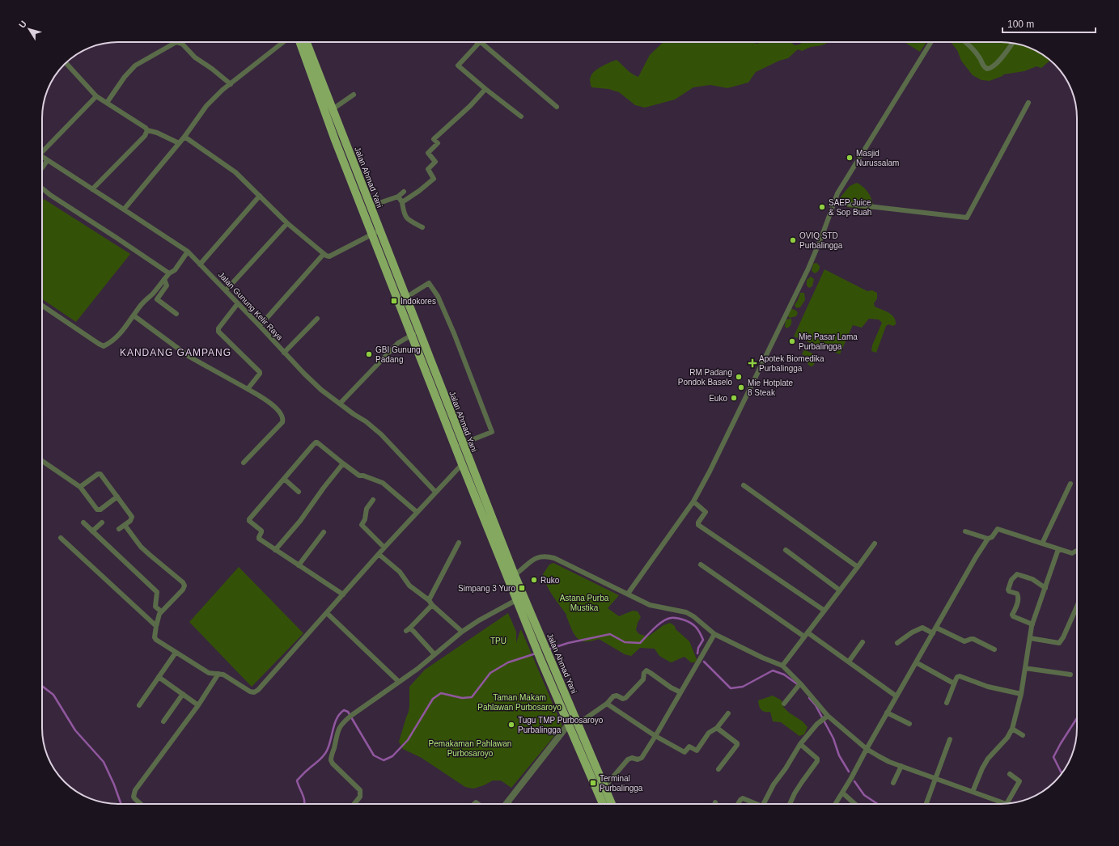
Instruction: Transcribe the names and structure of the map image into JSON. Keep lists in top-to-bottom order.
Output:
{
  "streets": {
    "main road": ["Jalan Ahmad Yani"],
    "street": ["Jalan Gunung Kelir Raya"]
  },
  "districts": ["KANDANG GAMPANG"],
  "parks": [
    "Astana Purba Mustika",
    "TPU",
    "Taman Makam Pahlawan Purbosaroyo",
    "Pemakaman Pahlawan Purbosaroyo"
  ],
  "places": {
    "other": [
      "Masjid Nurussalam",
      "SAEP Juice & Sop Buah",
      "OVIQ STD Purbalingga",
      "Mie Pasar Lama Purbalingga",
      "GBI Gunung Padang",
      "RM Padang Pondok Baselo",
      "Mie Hotplate 8 Steak",
      "Euko",
      "Ruko",
      "Tugu TMP Purbosaroyo Purbalingga"
    ],
    "transit": ["Indokores", "Simpang 3 Yuro", "Terminal Purbalingga"],
    "health": ["Apotek Biomedika Purbalingga"]
  },
  "scale_bar": "100 m",
  "north": "top left"
}
